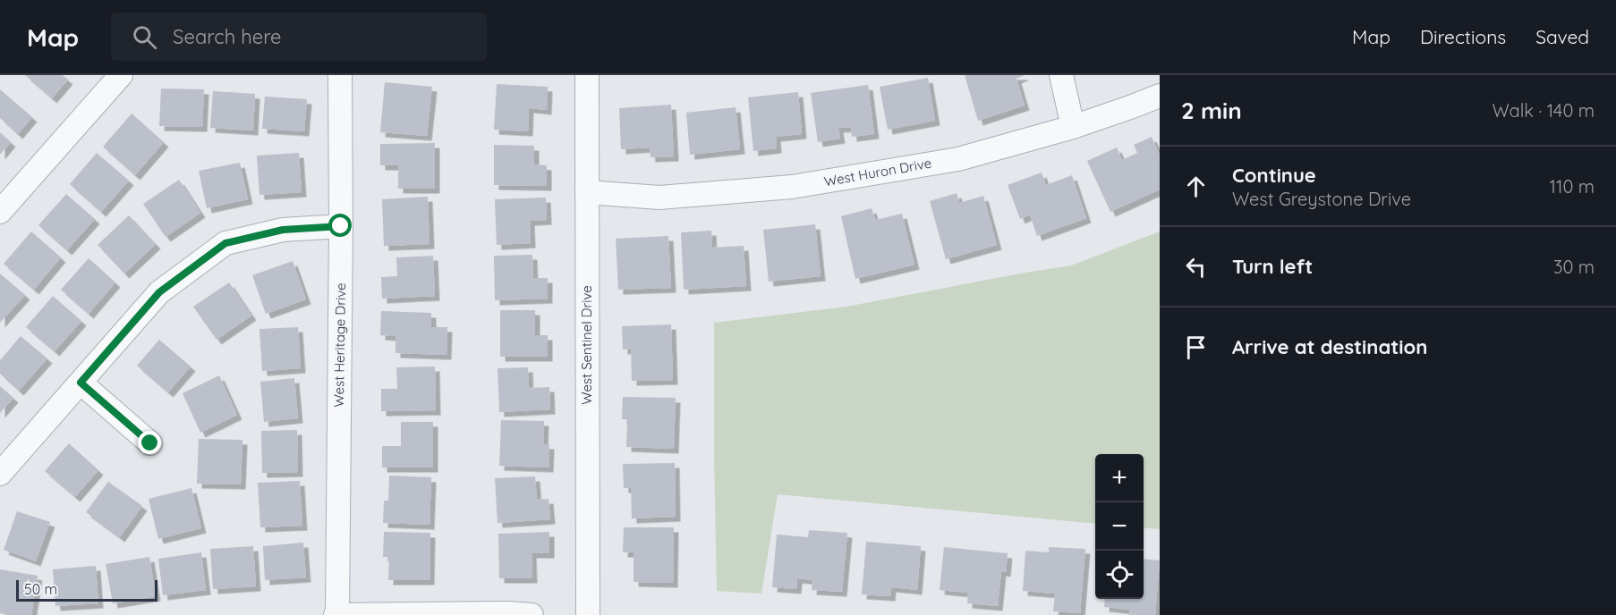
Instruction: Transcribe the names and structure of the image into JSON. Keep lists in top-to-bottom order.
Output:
{
  "streets": {
    "street": ["West Huron Drive", "West Heritage Drive", "West Sentinel Drive"]
  },
  "crossings": [
    ["West Huron Drive", "West Sentinel Drive"]
  ],
  "scale_bar": "50 m",
  "page": {
    "header": "Map",
    "search": "Search here",
    "nav": ["Map", "Directions", "Saved"],
    "heading": ["2 min", "Walk · 140 m"],
    "list": [
      ["Continue", "West Greystone Drive", "110 m"],
      ["Turn left", "30 m"],
      "Arrive at destination"
    ],
    "map_buttons": ["+", "−"],
    "scale": "50 m"
  }
}
